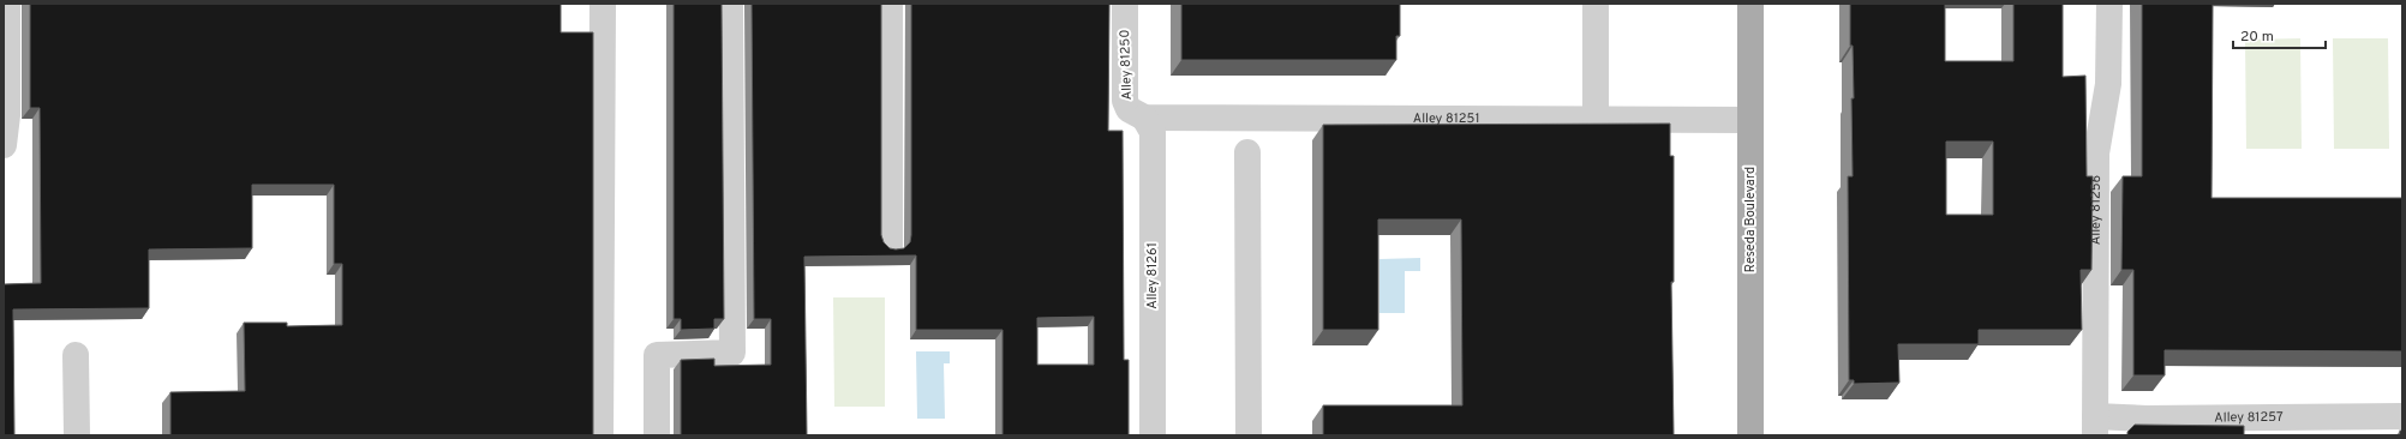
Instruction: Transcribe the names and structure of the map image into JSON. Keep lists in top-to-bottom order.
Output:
{
  "streets": {
    "main road": ["Reseda Boulevard"],
    "lane": [
      "Alley 81250",
      "Alley 81251",
      "Alley 81256",
      "Alley 81261",
      "Alley 81257"
    ]
  },
  "crossings": [
    ["Alley 81250", "Alley 81251"],
    ["Alley 81250", "Alley 81261"],
    ["Alley 81251", "Reseda Boulevard"],
    ["Alley 81251", "Alley 81261"],
    ["Alley 81256", "Alley 81257"]
  ],
  "scale_bar": "20 m"
}
